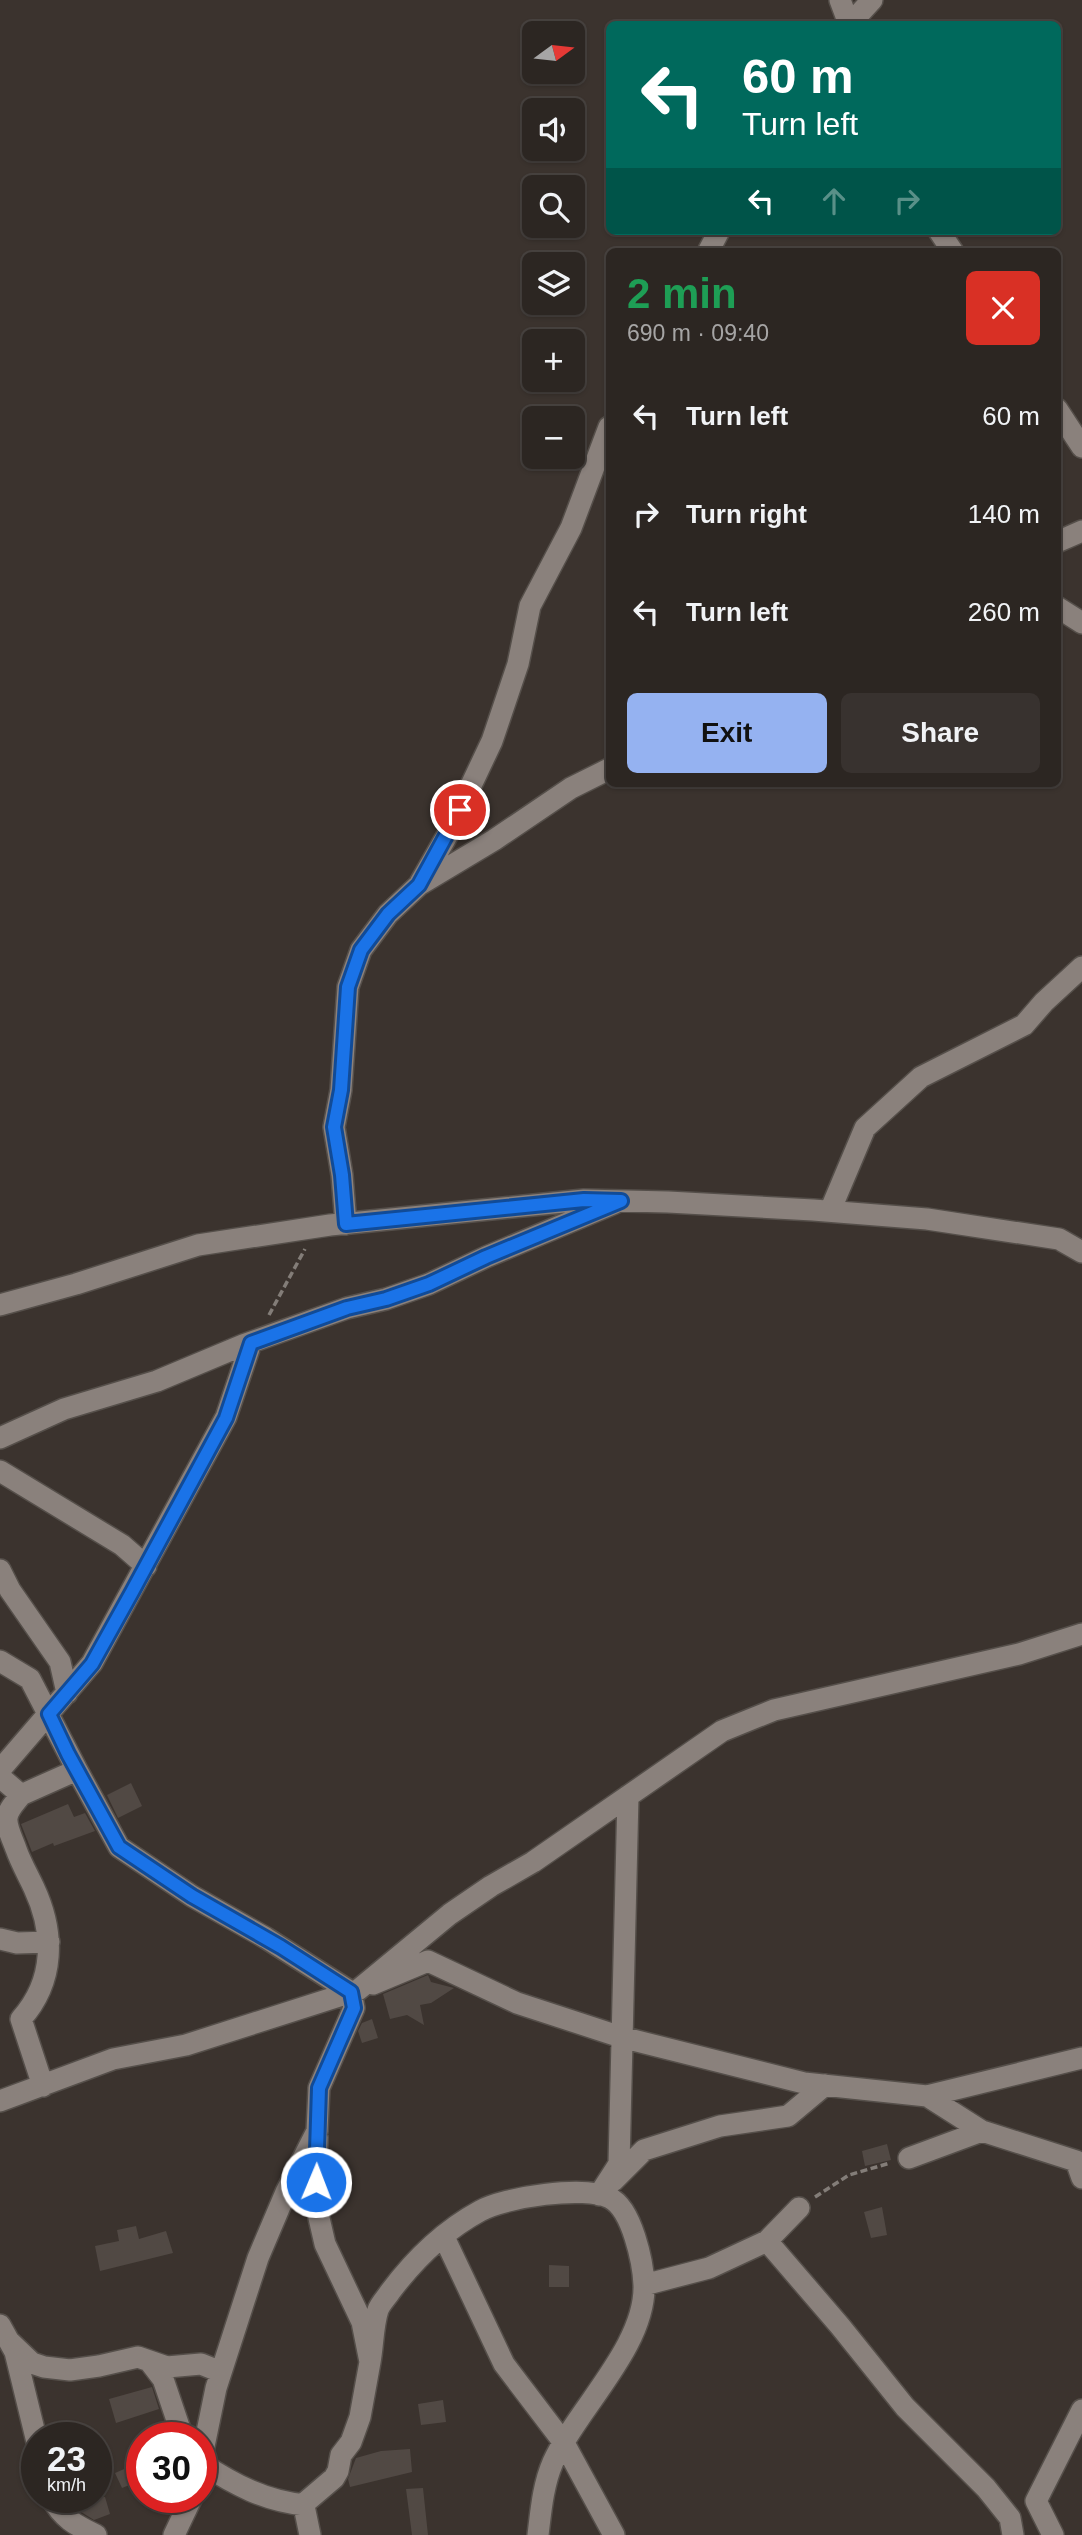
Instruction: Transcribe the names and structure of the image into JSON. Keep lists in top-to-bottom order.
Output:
{
  "north": "right",
  "page": {
    "map_buttons": ["+", "−"],
    "turn": ["60 m", "Turn left"],
    "heading": ["2 min", "690 m · 09:40"],
    "list": [
      {
        "name": "Turn left",
        "value": "60 m"
      },
      {
        "name": "Turn right",
        "value": "140 m"
      },
      {
        "name": "Turn left",
        "value": "260 m"
      }
    ],
    "buttons": ["Exit", "Share"],
    "speed": "23 km/h",
    "limit": "30"
  }
}
